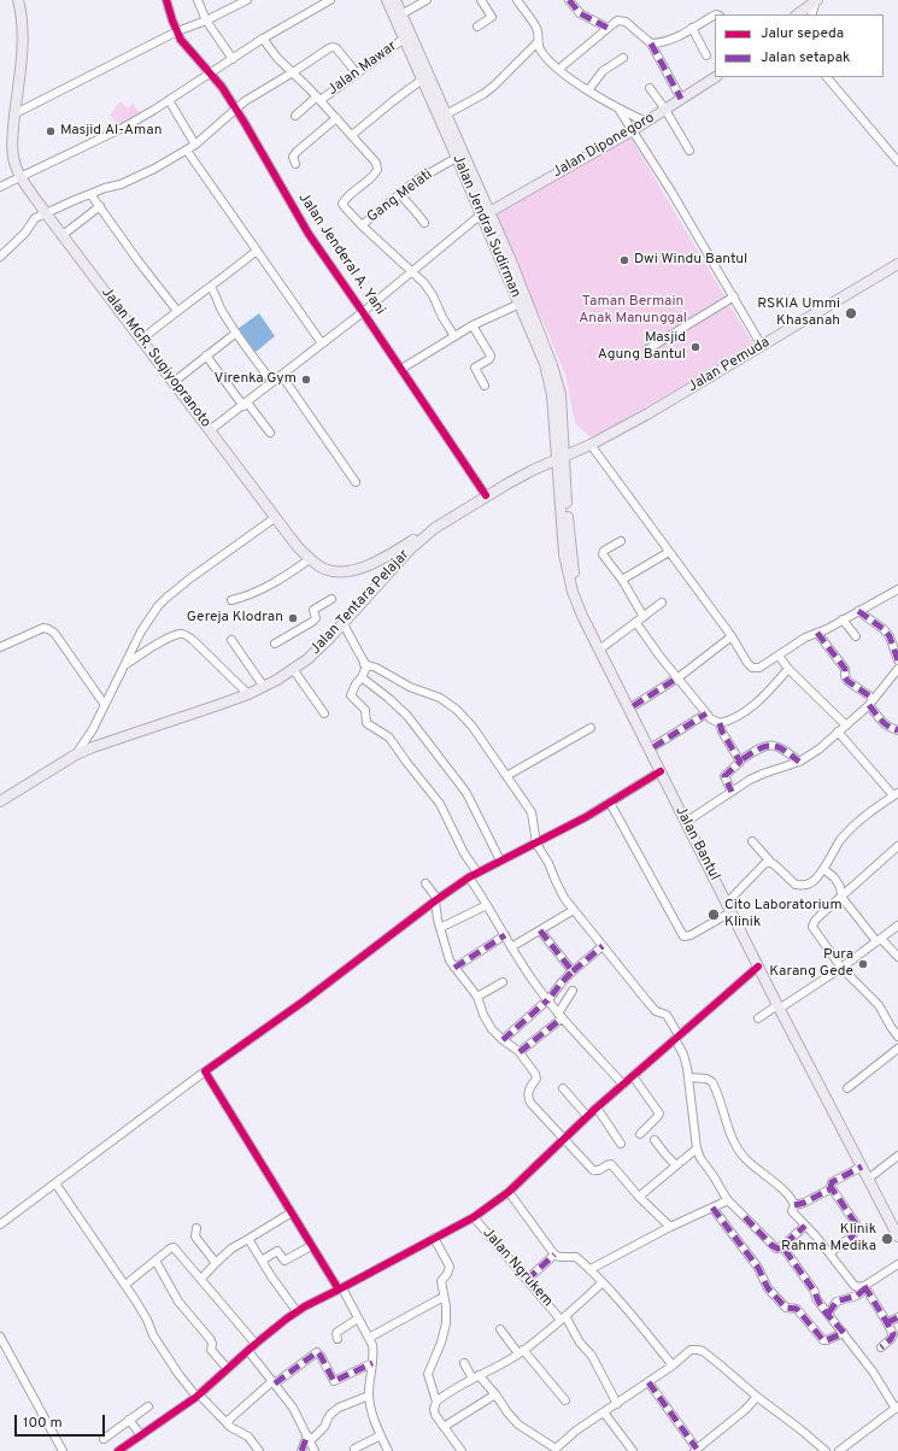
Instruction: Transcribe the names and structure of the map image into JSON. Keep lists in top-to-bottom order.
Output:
{
  "streets": {
    "main road": [
      "Jalan Diponegoro",
      "Jalan Jendral Sudirman",
      "Jalan MGR. Sugiyopranoto",
      "Jalan Pemuda",
      "Jalan Tentara Pelajar",
      "Jalan Bantul"
    ],
    "street": [
      "Jalan Mawar",
      "Gang Melati",
      "Jalan Jenderal A. Yani",
      "Jalan Ngrukem"
    ]
  },
  "crossings": [
    ["Jalan Mawar", "Jalan Jendral Sudirman"],
    ["Jalan Diponegoro", "Jalan Jendral Sudirman"],
    ["Gang Melati", "Jalan Jendral Sudirman"],
    ["Jalan Jendral Sudirman", "Jalan Pemuda"],
    ["Jalan Jendral Sudirman", "Jalan Tentara Pelajar"],
    ["Jalan Jendral Sudirman", "Jalan Bantul"],
    ["Jalan Jenderal A. Yani", "Jalan Tentara Pelajar"],
    ["Jalan MGR. Sugiyopranoto", "Jalan Tentara Pelajar"],
    ["Jalan Pemuda", "Jalan Tentara Pelajar"],
    ["Jalan Pemuda", "Jalan Bantul"],
    ["Jalan Tentara Pelajar", "Jalan Bantul"]
  ],
  "parks": ["Taman Bermain Anak Manunggal"],
  "places": [
    "Masjid Al-Aman",
    "Dwi Windu Bantul",
    "RSKIA Ummi Khasanah",
    "Masjid Agung Bantul",
    "Virenka Gym",
    "Gereja Klodran",
    "Cito Laboratorium Klinik",
    "Pura Karang Gede",
    "Klinik Rahma Medika"
  ],
  "legend": ["Jalur sepeda", "Jalan setapak"],
  "scale_bar": "100 m"
}
